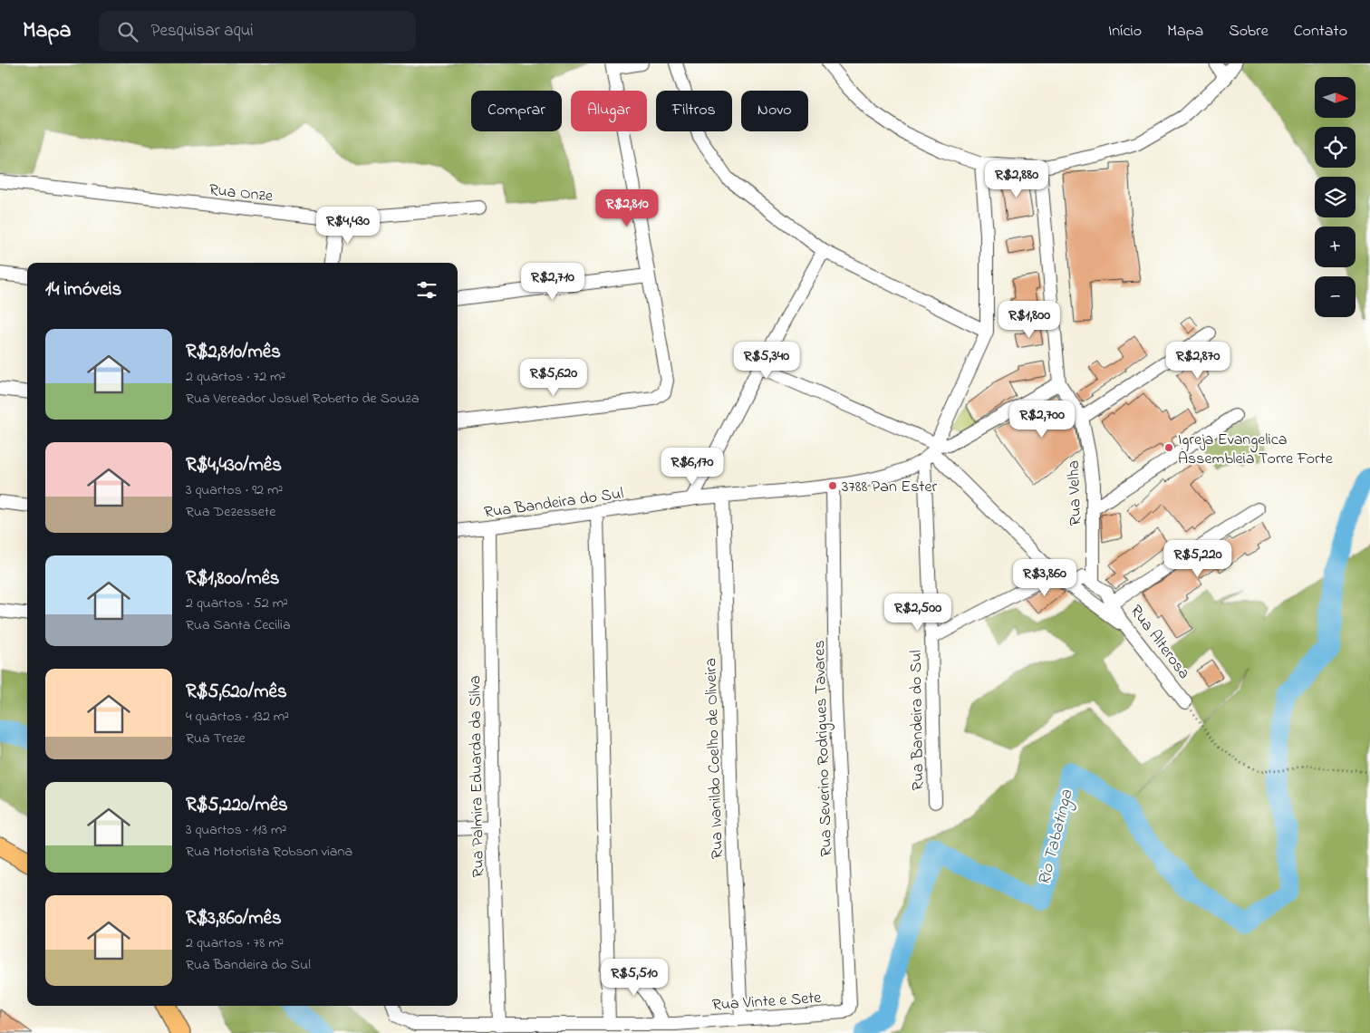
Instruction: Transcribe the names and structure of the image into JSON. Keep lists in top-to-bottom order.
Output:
{
  "streets": {
    "street": [
      "Rua Onze",
      "Rua Velha",
      "Rua Bandeira do Sul",
      "Rua Alterosa",
      "Rua Severino Rodrigues Tavares",
      "Rua Ivanildo Coelho de Oliveira",
      "Rua Palmira Eduarda da Silva",
      "Rua Vinte e Sete"
    ]
  },
  "crossings": [
    ["Rua Velha", "Rua Alterosa"],
    ["Rua Bandeira do Sul", "Rua Severino Rodrigues Tavares"],
    ["Rua Bandeira do Sul", "Rua Ivanildo Coelho de Oliveira"],
    ["Rua Bandeira do Sul", "Rua Palmira Eduarda da Silva"],
    ["Rua Severino Rodrigues Tavares", "Rua Vinte e Sete"],
    ["Rua Ivanildo Coelho de Oliveira", "Rua Vinte e Sete"],
    ["Rua Palmira Eduarda da Silva", "Rua Vinte e Sete"]
  ],
  "water": ["Rio Tabatinga"],
  "places": ["Igreja Evangelica Assembleia Torre Forte", "3788 Pan Ester"],
  "north": "right",
  "page": {
    "header": "Mapa",
    "search": "Pesquisar aqui",
    "nav": [
      "Início",
      "Mapa",
      "Sobre",
      "Contato"
    ],
    "map_buttons": ["+", "−"],
    "chip": [
      "Comprar",
      "Alugar",
      "Filtros",
      "Novo"
    ],
    "price": [
      "R$2,880",
      "R$2,810",
      "R$4,430",
      "R$2,710",
      "R$1,800",
      "R$5,340",
      "R$2,870",
      "R$5,620",
      "R$2,700",
      "R$6,170",
      "R$5,220",
      "R$3,860",
      "R$2,500",
      "R$5,510"
    ],
    "heading": "14 imóveis",
    "list": [
      {
        "name": "R$2,810/mês",
        "note": "2 quartos · 72 m² · Rua Vereador Josuel Roberto de Souza"
      },
      {
        "name": "R$4,430/mês",
        "note": "3 quartos · 92 m² · Rua Dezessete"
      },
      {
        "name": "R$1,800/mês",
        "note": "2 quartos · 52 m² · Rua Santa Cecilia"
      },
      {
        "name": "R$5,620/mês",
        "note": "4 quartos · 132 m² · Rua Treze"
      },
      {
        "name": "R$5,220/mês",
        "note": "3 quartos · 113 m² · Rua Motorista Robson viana"
      },
      {
        "name": "R$3,860/mês",
        "note": "2 quartos · 78 m² · Rua Bandeira do Sul"
      }
    ]
  }
}
